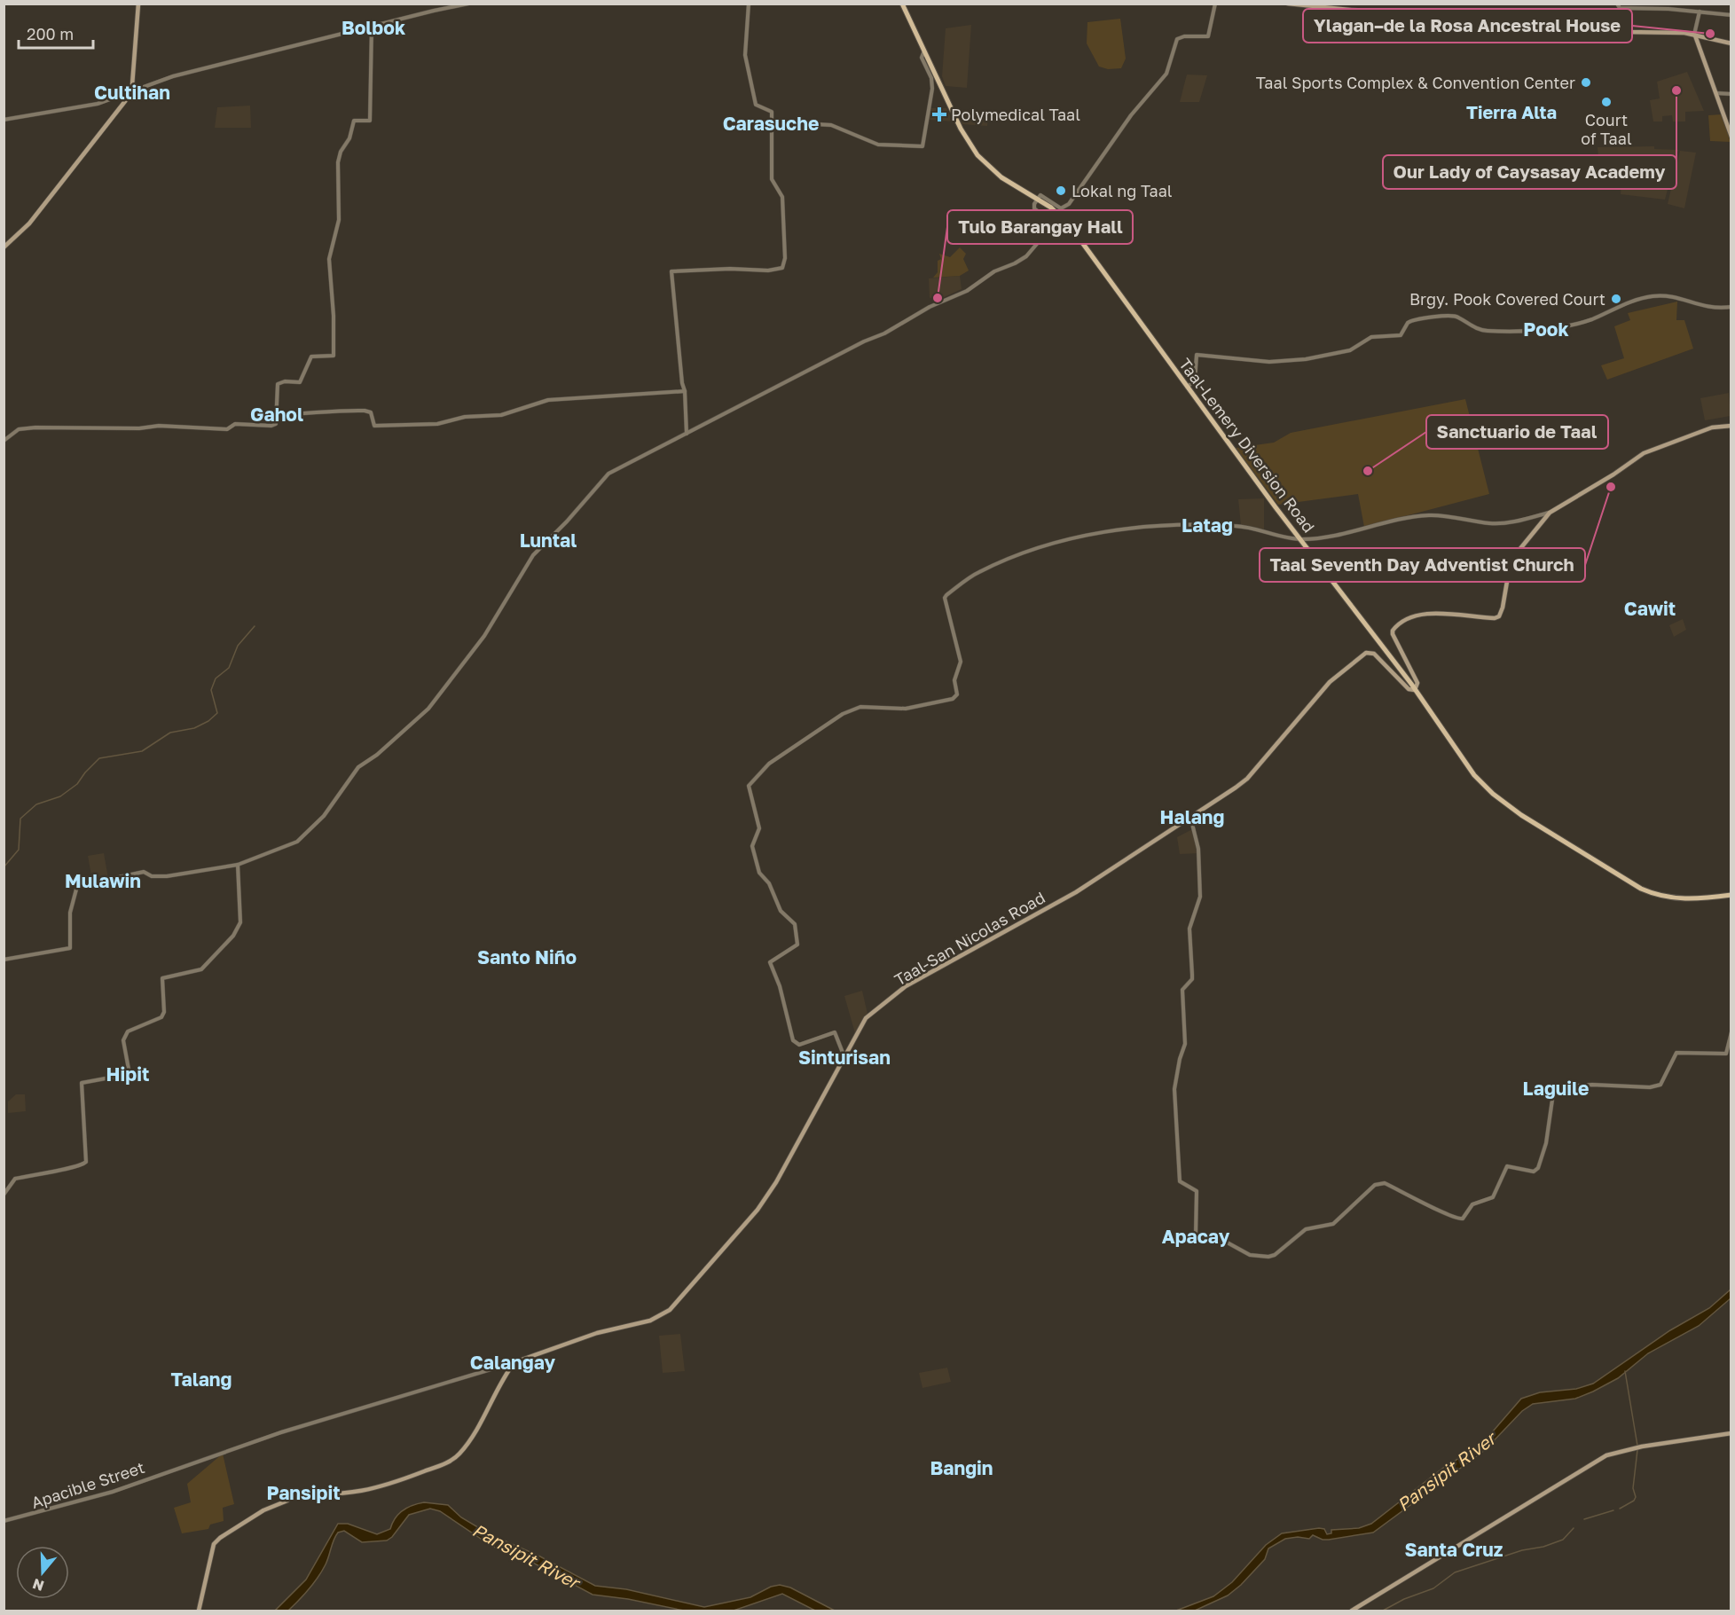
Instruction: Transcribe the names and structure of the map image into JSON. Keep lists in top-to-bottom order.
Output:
{
  "streets": {
    "main road": ["Taal-Lemery Diversion Road", "Taal-San Nicolas Road"],
    "street": ["Apacible Street"]
  },
  "crossings": [
    ["Taal-Lemery Diversion Road", "Taal-San Nicolas Road"],
    ["Taal-San Nicolas Road", "Apacible Street"]
  ],
  "districts": [
    "Bolbok",
    "Cultihan",
    "Tierra Alta",
    "Carasuche",
    "Pook",
    "Gahol",
    "Latag",
    "Luntal",
    "Cawit",
    "Halang",
    "Mulawin",
    "Santo Niño",
    "Sinturisan",
    "Hipit",
    "Laguile",
    "Apacay",
    "Calangay",
    "Talang",
    "Bangin",
    "Pansipit",
    "Santa Cruz"
  ],
  "water": ["Pansipit River"],
  "places": {
    "other": [
      "Ylagan–de la Rosa Ancestral House",
      "Taal Sports Complex & Convention Center",
      "Our Lady of Caysasay Academy",
      "Court of Taal",
      "Lokal ng Taal",
      "Tulo Barangay Hall",
      "Brgy. Pook Covered Court",
      "Sanctuario de Taal",
      "Taal Seventh Day Adventist Church"
    ],
    "health": ["Polymedical Taal"]
  },
  "scale_bar": "200 m",
  "north": "bottom"
}
